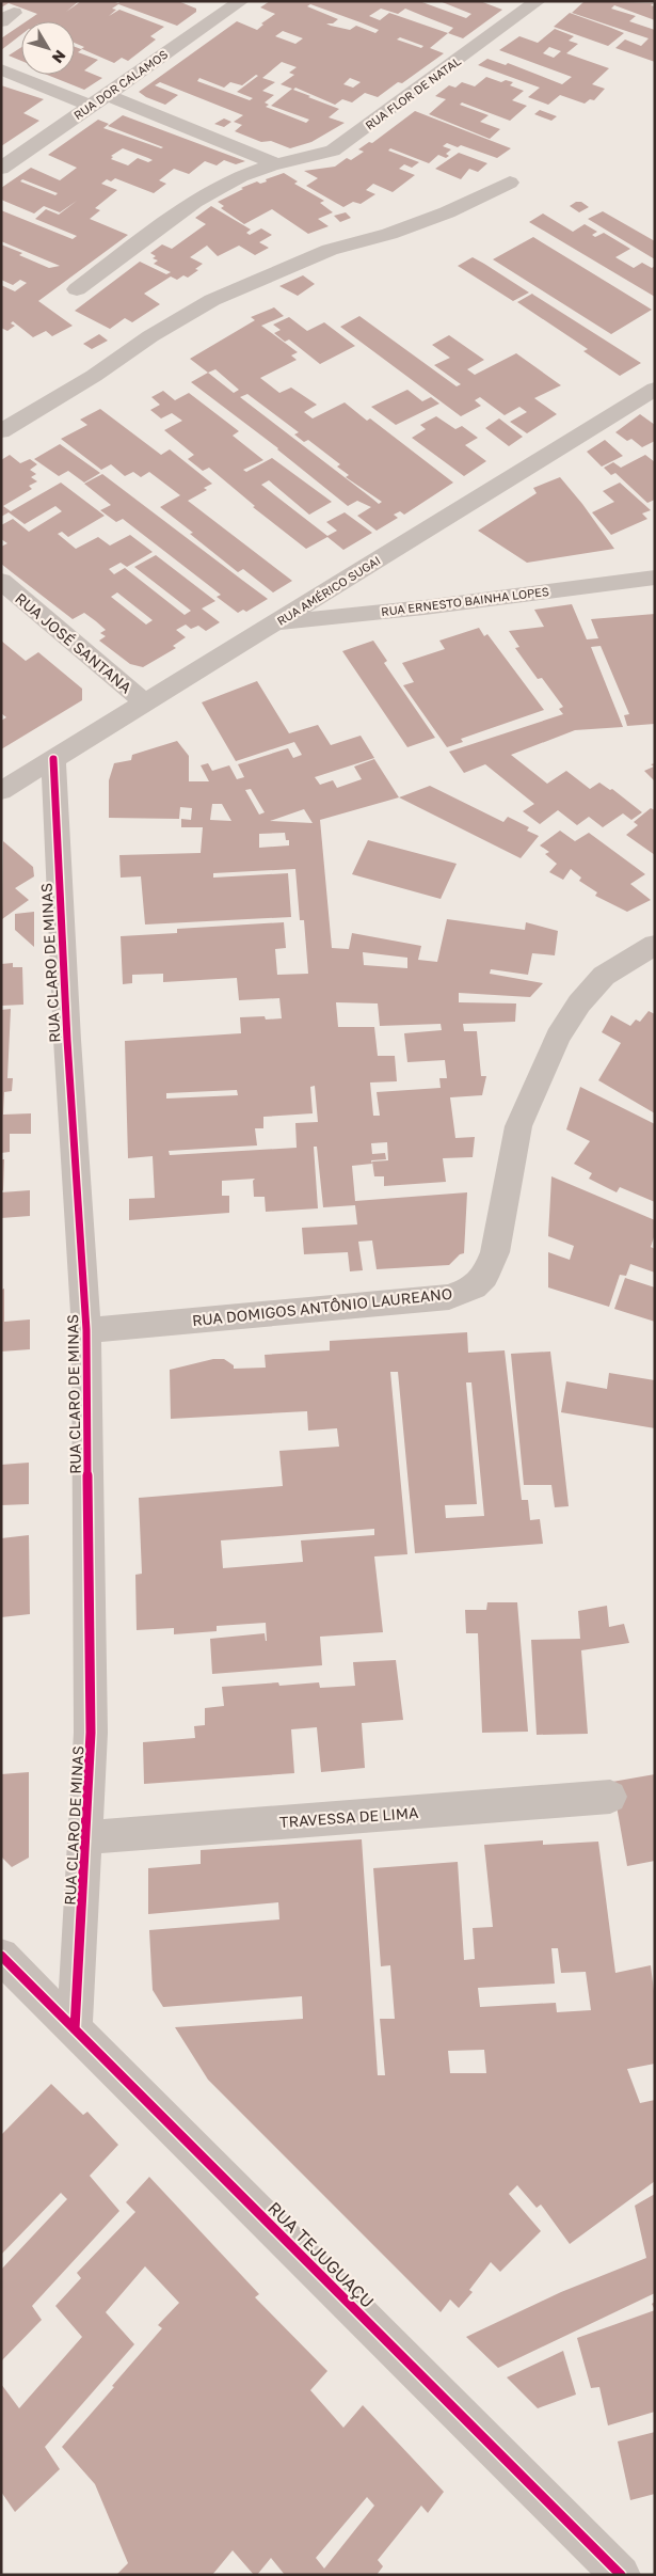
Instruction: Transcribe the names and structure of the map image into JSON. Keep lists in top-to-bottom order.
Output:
{
  "streets": {
    "street": [
      "RUA DOR CALAMOS",
      "RUA FLOR DE NATAL",
      "RUA AMÉRICO SUGAI",
      "RUA ERNESTO BAINHA LOPES",
      "RUA JOSÉ SANTANA",
      "RUA CLARO DE MINAS",
      "RUA DOMIGOS ANTÔNIO LAUREANO",
      "TRAVESSA DE LIMA",
      "RUA TEJUGUAÇU"
    ]
  },
  "crossings": [
    ["RUA AMÉRICO SUGAI", "RUA ERNESTO BAINHA LOPES"],
    ["RUA AMÉRICO SUGAI", "RUA JOSÉ SANTANA"],
    ["RUA AMÉRICO SUGAI", "RUA CLARO DE MINAS"],
    ["RUA CLARO DE MINAS", "RUA DOMIGOS ANTÔNIO LAUREANO"],
    ["RUA CLARO DE MINAS", "TRAVESSA DE LIMA"],
    ["RUA CLARO DE MINAS", "RUA TEJUGUAÇU"]
  ],
  "north": "bottom right"
}
